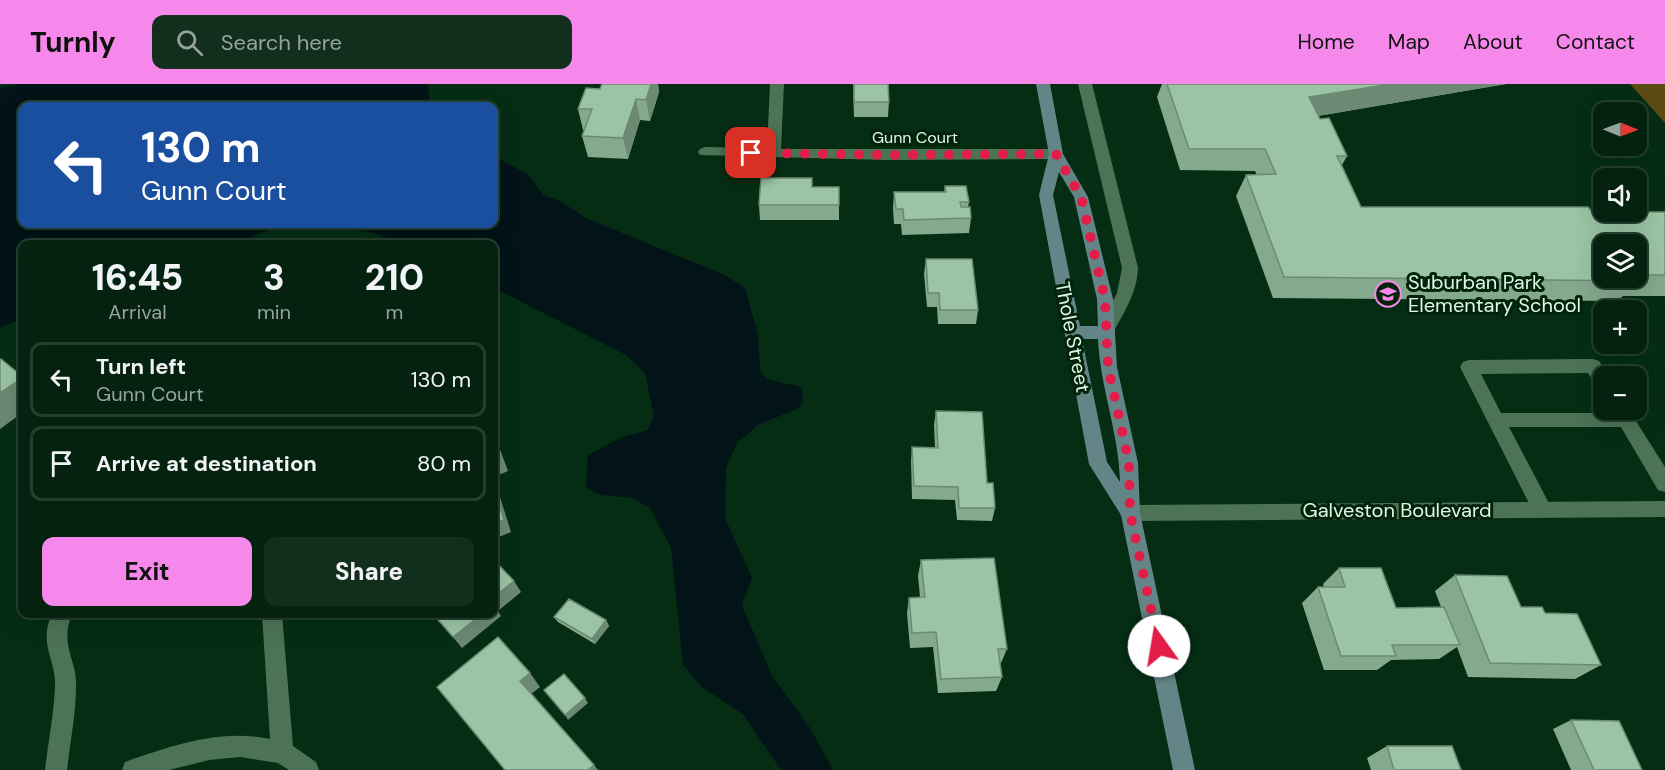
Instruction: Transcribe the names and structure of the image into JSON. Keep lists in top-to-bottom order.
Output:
{
  "streets": {
    "street": ["Gunn Court", "Thole Street", "Galveston Boulevard"]
  },
  "crossings": [
    ["Gunn Court", "Thole Street"],
    ["Thole Street", "Galveston Boulevard"]
  ],
  "places": {
    "school or university": ["Suburban Park Elementary School"]
  },
  "north": "right",
  "page": {
    "header": "Turnly",
    "search": "Search here",
    "nav": [
      "Home",
      "Map",
      "About",
      "Contact"
    ],
    "map_buttons": ["+", "−"],
    "turn": ["130 m", "Gunn Court"],
    "eta": [
      "16:45",
      "Arrival",
      "3",
      "min",
      "210",
      "m"
    ],
    "list": [
      {
        "name": "Turn left",
        "note": "Gunn Court",
        "value": "130 m"
      },
      {
        "name": "Arrive at destination",
        "value": "80 m"
      }
    ],
    "buttons": ["Exit", "Share"]
  }
}
